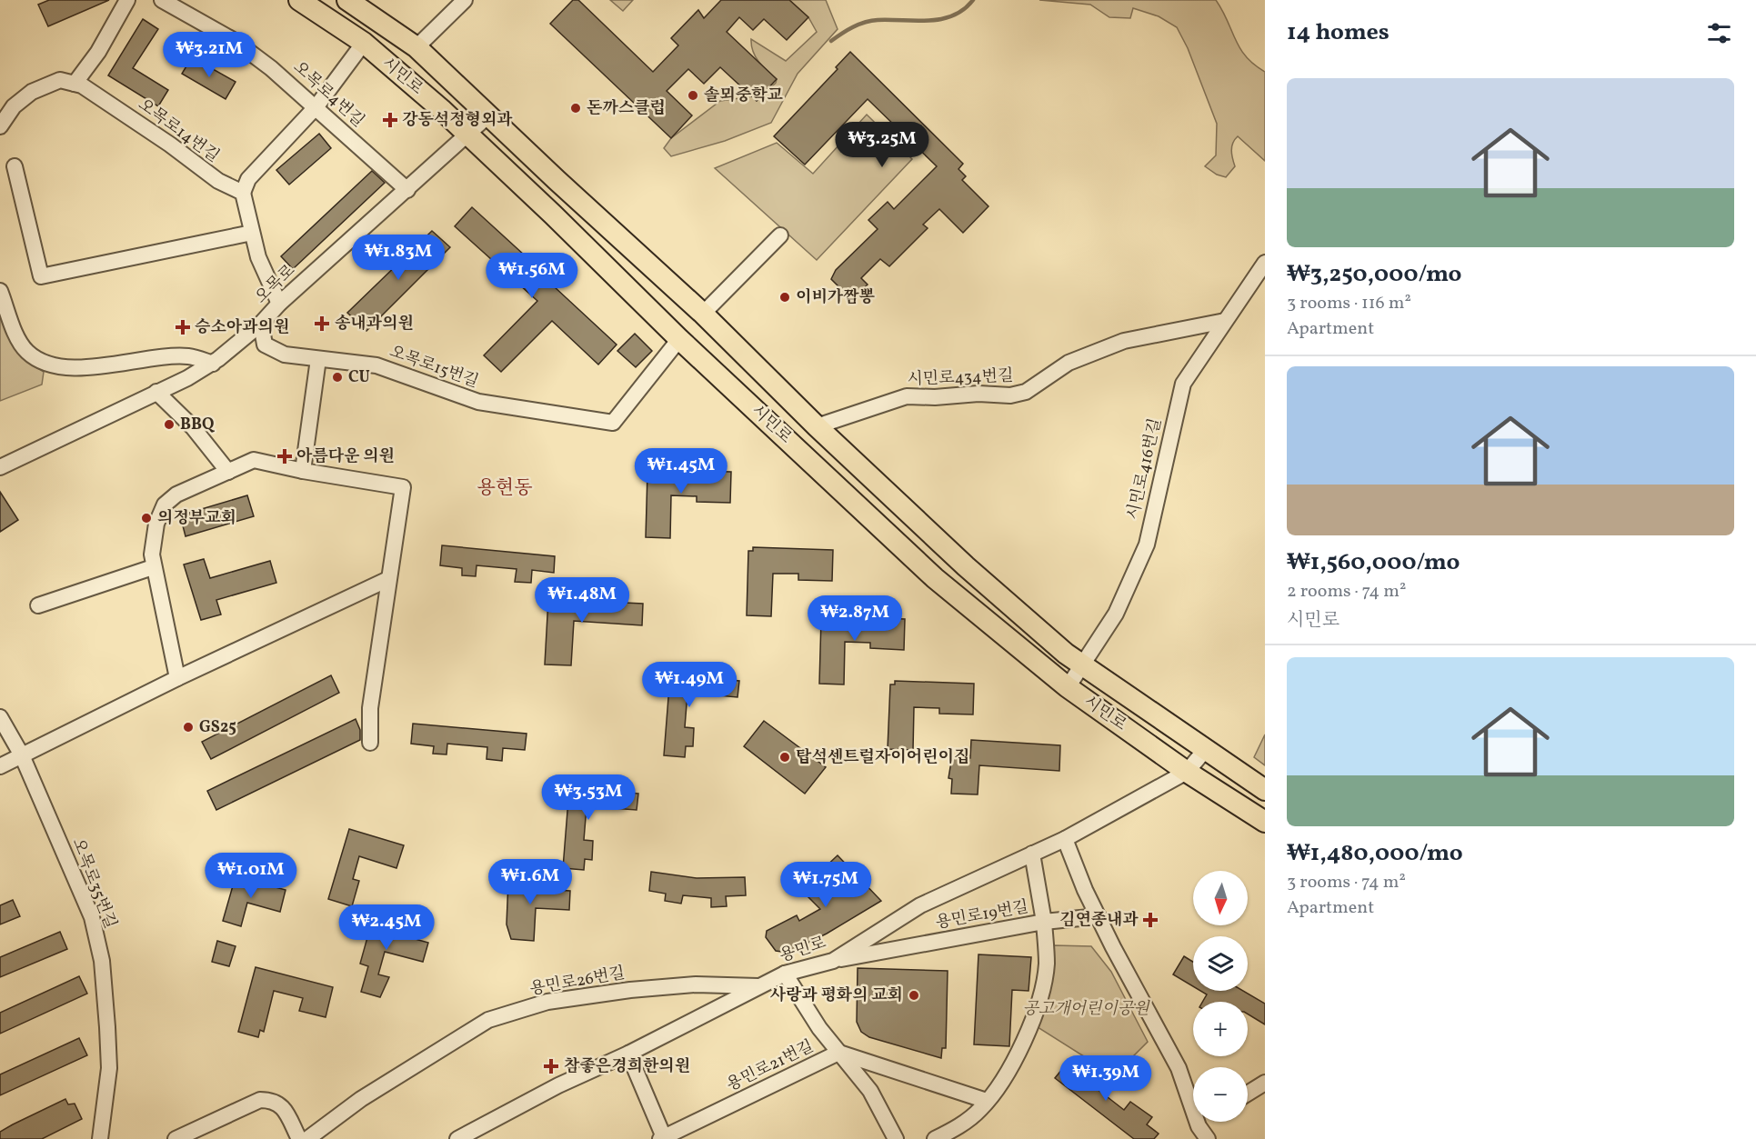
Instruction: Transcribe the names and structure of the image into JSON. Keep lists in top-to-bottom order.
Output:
{
  "streets": {
    "main road": ["시민로"],
    "street": [
      "오목로4번길",
      "오목로14번길",
      "오목로",
      "오목로15번길",
      "시민로434번길",
      "시민로416번길",
      "오목로35번길",
      "용민로19번길",
      "용민로",
      "용민로26번길",
      "용민로21번길"
    ]
  },
  "crossings": [
    ["시민로", "오목로"],
    ["시민로", "오목로15번길"],
    ["시민로", "시민로434번길"],
    ["시민로", "시민로416번길"],
    ["시민로", "용민로"],
    ["오목로4번길", "오목로"],
    ["오목로", "오목로15번길"],
    ["시민로434번길", "시민로416번길"],
    ["용민로19번길", "용민로"],
    ["용민로", "용민로26번길"],
    ["용민로", "용민로21번길"]
  ],
  "districts": ["용현동"],
  "parks": ["공고개어린이공원"],
  "places": {
    "other": [
      "솔뫼중학교",
      "돈까스클럽",
      "이비가짬뽕",
      "CU",
      "BBQ",
      "의정부교회",
      "GS25",
      "탑석센트럴자이어린이집",
      "사랑과 평화의 교회"
    ],
    "health": [
      "강동석정형외과",
      "송내과의원",
      "승소아과의원",
      "아름다운 의원",
      "김연종내과",
      "참좋은경희한의원"
    ]
  },
  "north": "bottom",
  "page": {
    "heading": "14 homes",
    "price": [
      "₩3.21M",
      "₩3.25M",
      "₩1.83M",
      "₩1.56M",
      "₩1.45M",
      "₩1.48M",
      "₩2.87M",
      "₩1.49M",
      "₩3.53M",
      "₩1.01M",
      "₩1.6M",
      "₩1.75M",
      "₩2.45M",
      "₩1.39M"
    ],
    "list": [
      {
        "name": "₩3,250,000/mo",
        "note": "3 rooms · 116 m² · Apartment"
      },
      {
        "name": "₩1,560,000/mo",
        "note": "2 rooms · 74 m² · 시민로"
      },
      {
        "name": "₩1,480,000/mo",
        "note": "3 rooms · 74 m² · Apartment"
      }
    ],
    "map_buttons": ["+", "−"]
  }
}
